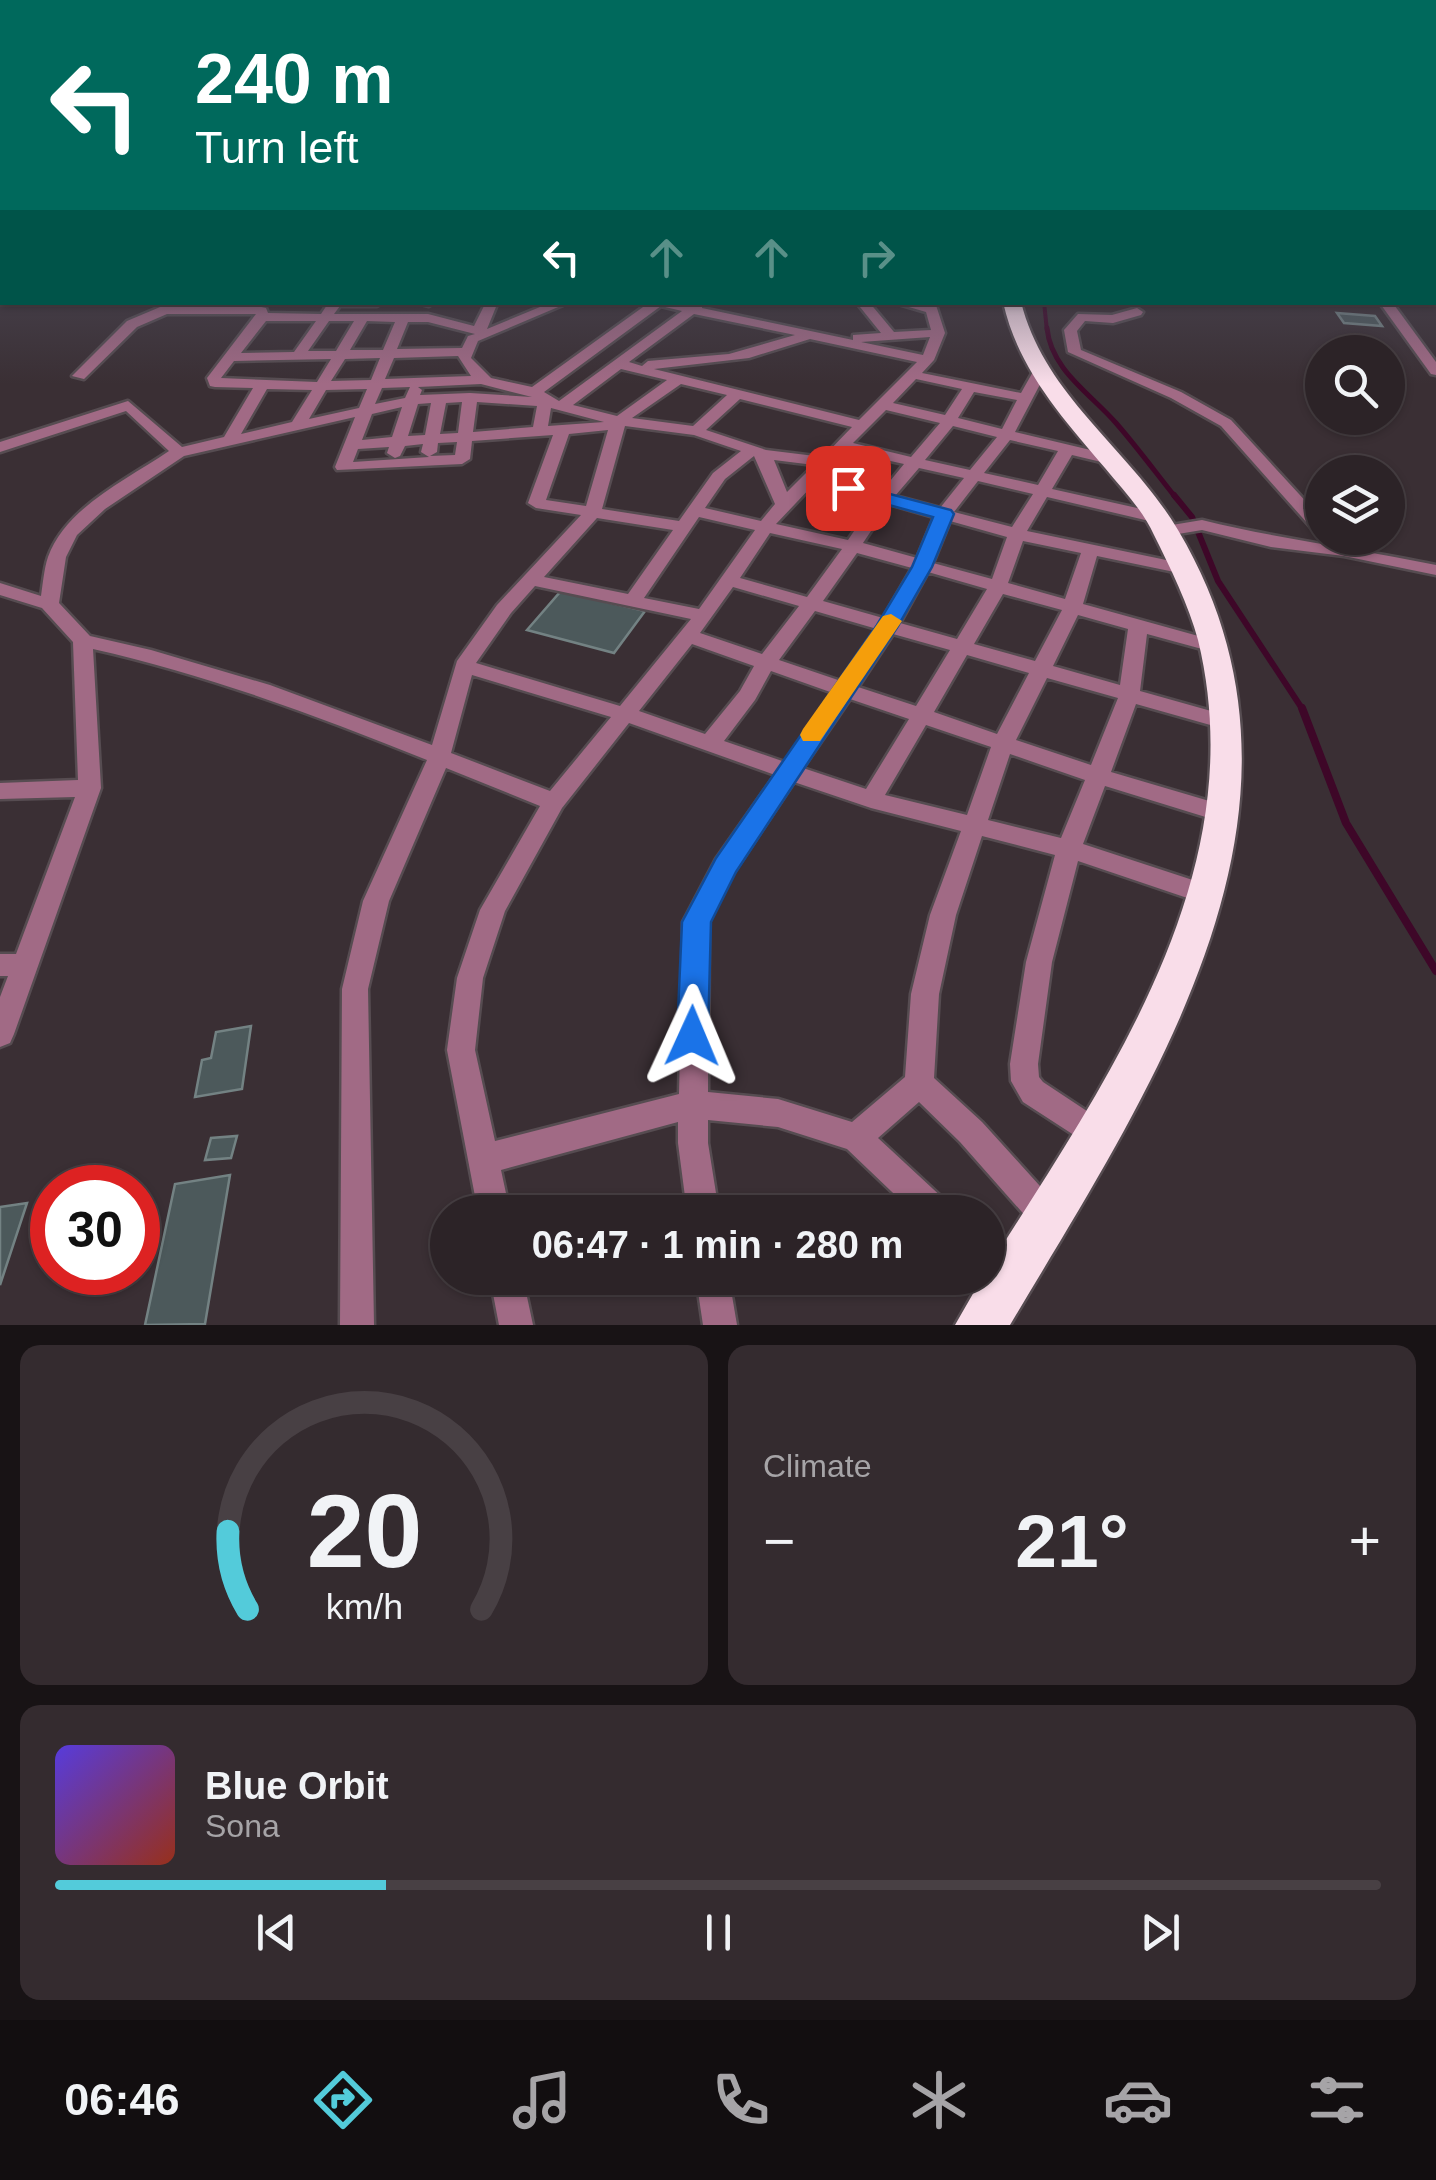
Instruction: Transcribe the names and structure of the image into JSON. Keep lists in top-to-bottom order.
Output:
{
  "page": {
    "turn": ["240 m", "Turn left"],
    "limit": "30",
    "trip": "06:47 · 1 min · 280 m",
    "tile": "Climate",
    "heat": ["−", "21°", "+"],
    "song": ["Blue Orbit", "Sona"],
    "tabs": "06:46",
    "gauge": ["20", "km/h"]
  }
}
